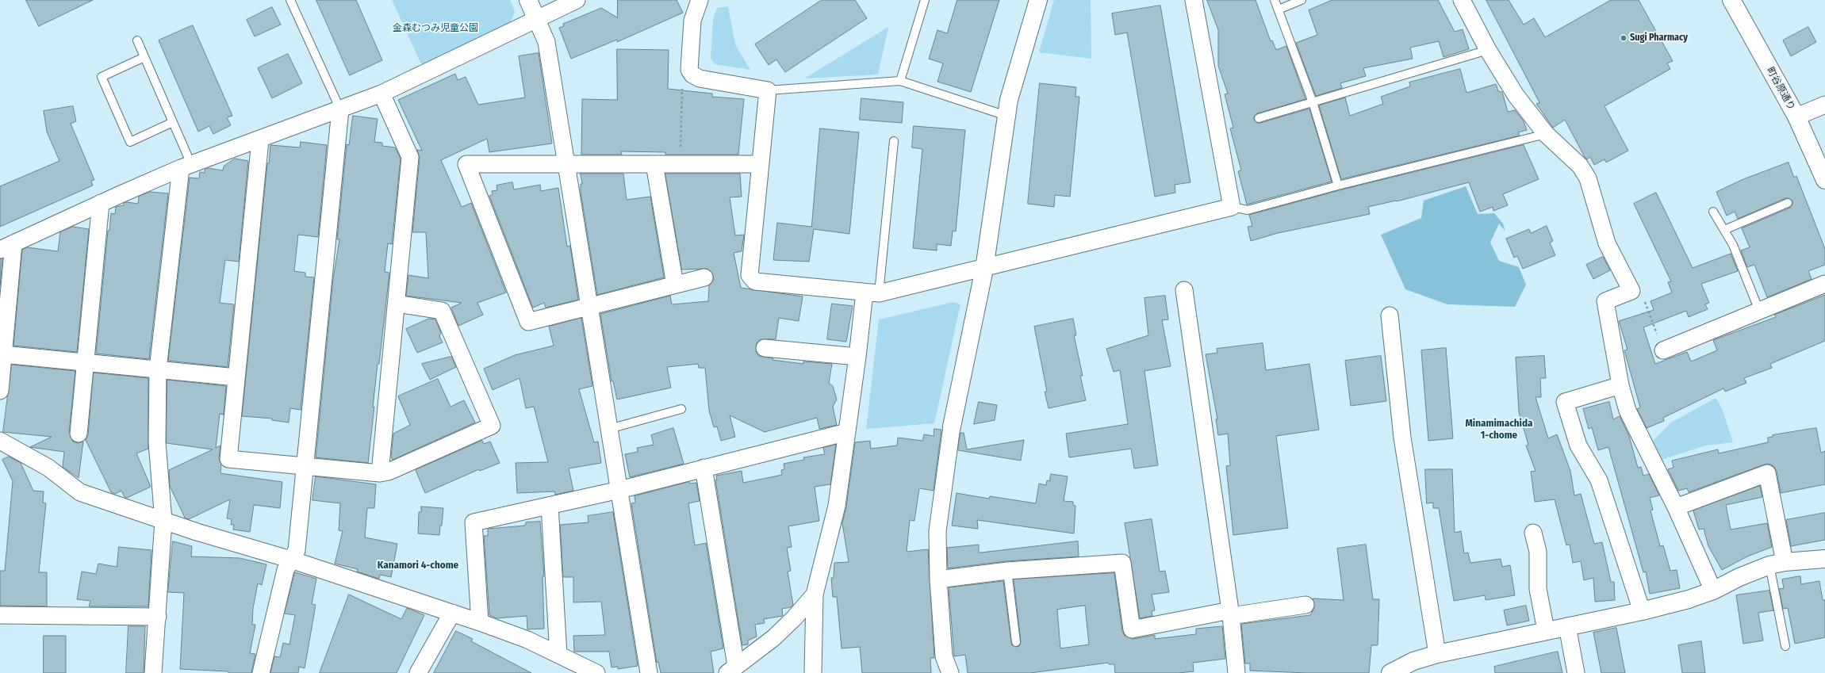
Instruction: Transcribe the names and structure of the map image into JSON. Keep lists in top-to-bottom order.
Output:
{
  "streets": {
    "street": ["町谷原通り"]
  },
  "districts": ["Minamimachida 1-chome", "Kanamori 4-chome"],
  "parks": ["金森むつみ児童公園"],
  "places": ["Sugi Pharmacy"]
}
